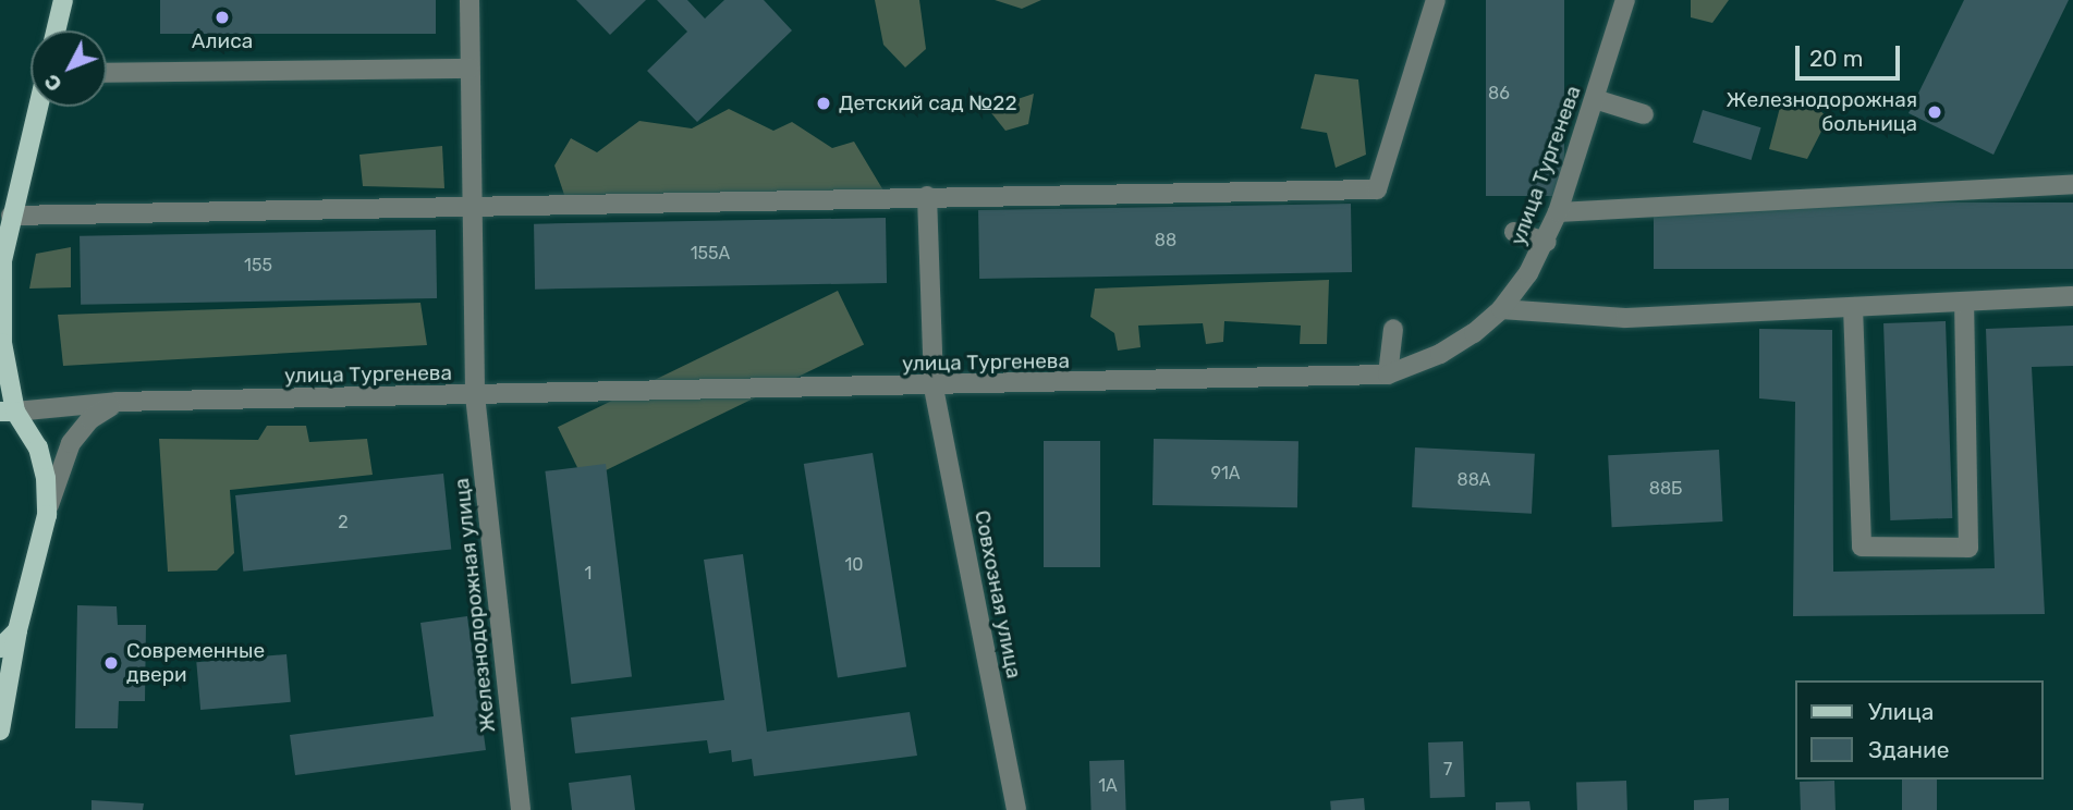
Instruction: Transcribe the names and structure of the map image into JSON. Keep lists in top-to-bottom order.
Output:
{
  "streets": {
    "street": ["улица Тургенева", "Совхозная улица", "Железнодорожная улица"]
  },
  "crossings": [
    ["улица Тургенева", "Совхозная улица"],
    ["улица Тургенева", "Железнодорожная улица"]
  ],
  "places": [
    "Алиса",
    "Детский сад №22",
    "Железнодорожная больница",
    "Современные двери"
  ],
  "house_numbers": [
    "86",
    "88",
    "155А",
    "155",
    "91А",
    "88А",
    "88Б",
    "2",
    "10",
    "1",
    "7",
    "1А"
  ],
  "legend": ["Улица", "Здание"],
  "scale_bar": "20 m",
  "north": "bottom left"
}
